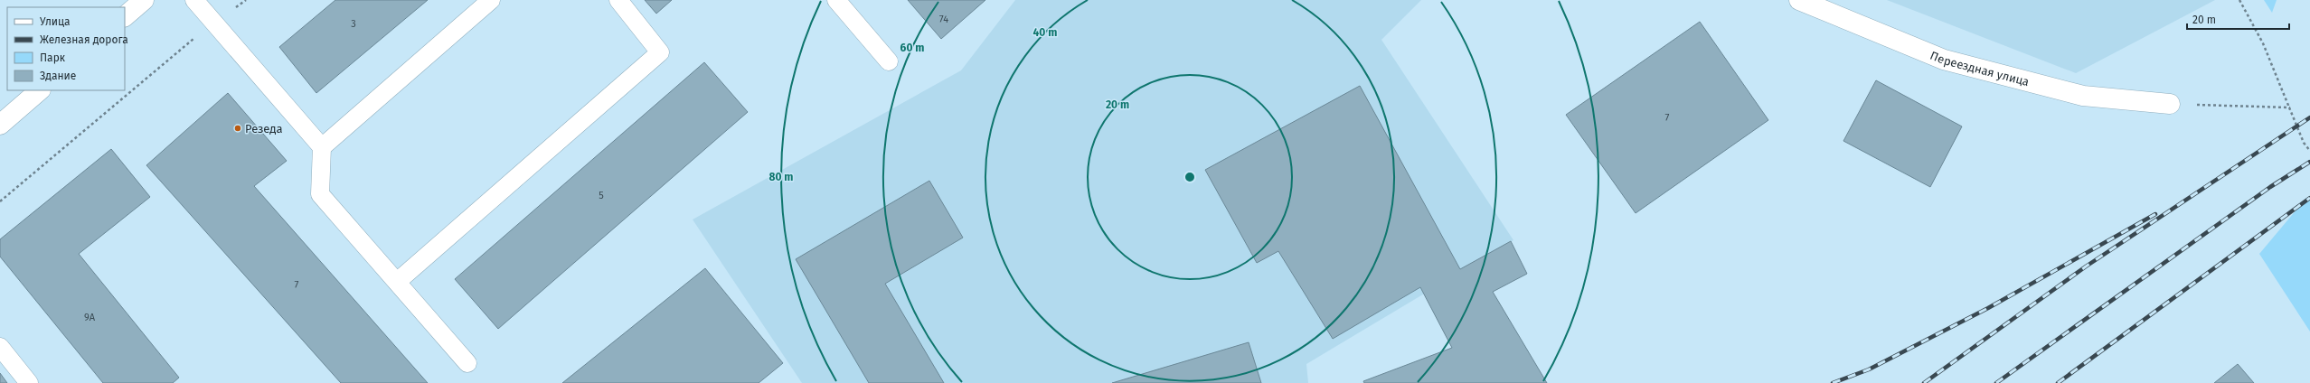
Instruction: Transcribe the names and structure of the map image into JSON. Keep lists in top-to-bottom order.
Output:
{
  "streets": {
    "street": ["Переездная улица"]
  },
  "places": ["Резеда"],
  "house_numbers": [
    "74",
    "3",
    "7",
    "5",
    "7",
    "9А"
  ],
  "legend": [
    "Улица",
    "Железная дорога",
    "Парк",
    "Здание"
  ],
  "scale_bar": "20 m",
  "rings": [
    "40 m",
    "60 m",
    "20 m",
    "80 m"
  ]
}
